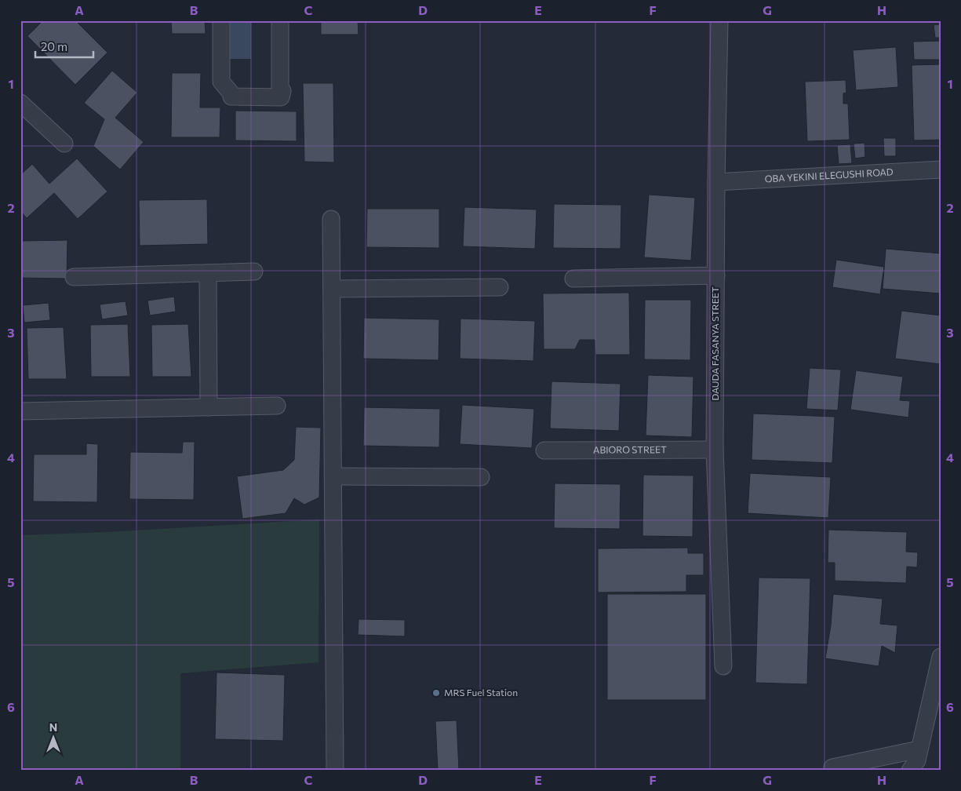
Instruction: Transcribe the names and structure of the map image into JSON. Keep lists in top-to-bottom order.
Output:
{
  "streets": {
    "street": ["OBA YEKINI ELEGUSHI ROAD", "DAUDA FASANYA STREET", "ABIORO STREET"]
  },
  "crossings": [
    ["OBA YEKINI ELEGUSHI ROAD", "DAUDA FASANYA STREET"],
    ["DAUDA FASANYA STREET", "ABIORO STREET"]
  ],
  "places": ["MRS Fuel Station"],
  "scale_bar": "20 m",
  "north": "top",
  "grid": {
    "columns": [
      "A",
      "B",
      "C",
      "D",
      "E",
      "F",
      "G",
      "H"
    ],
    "rows": [
      "1",
      "2",
      "3",
      "4",
      "5",
      "6"
    ]
  }
}
